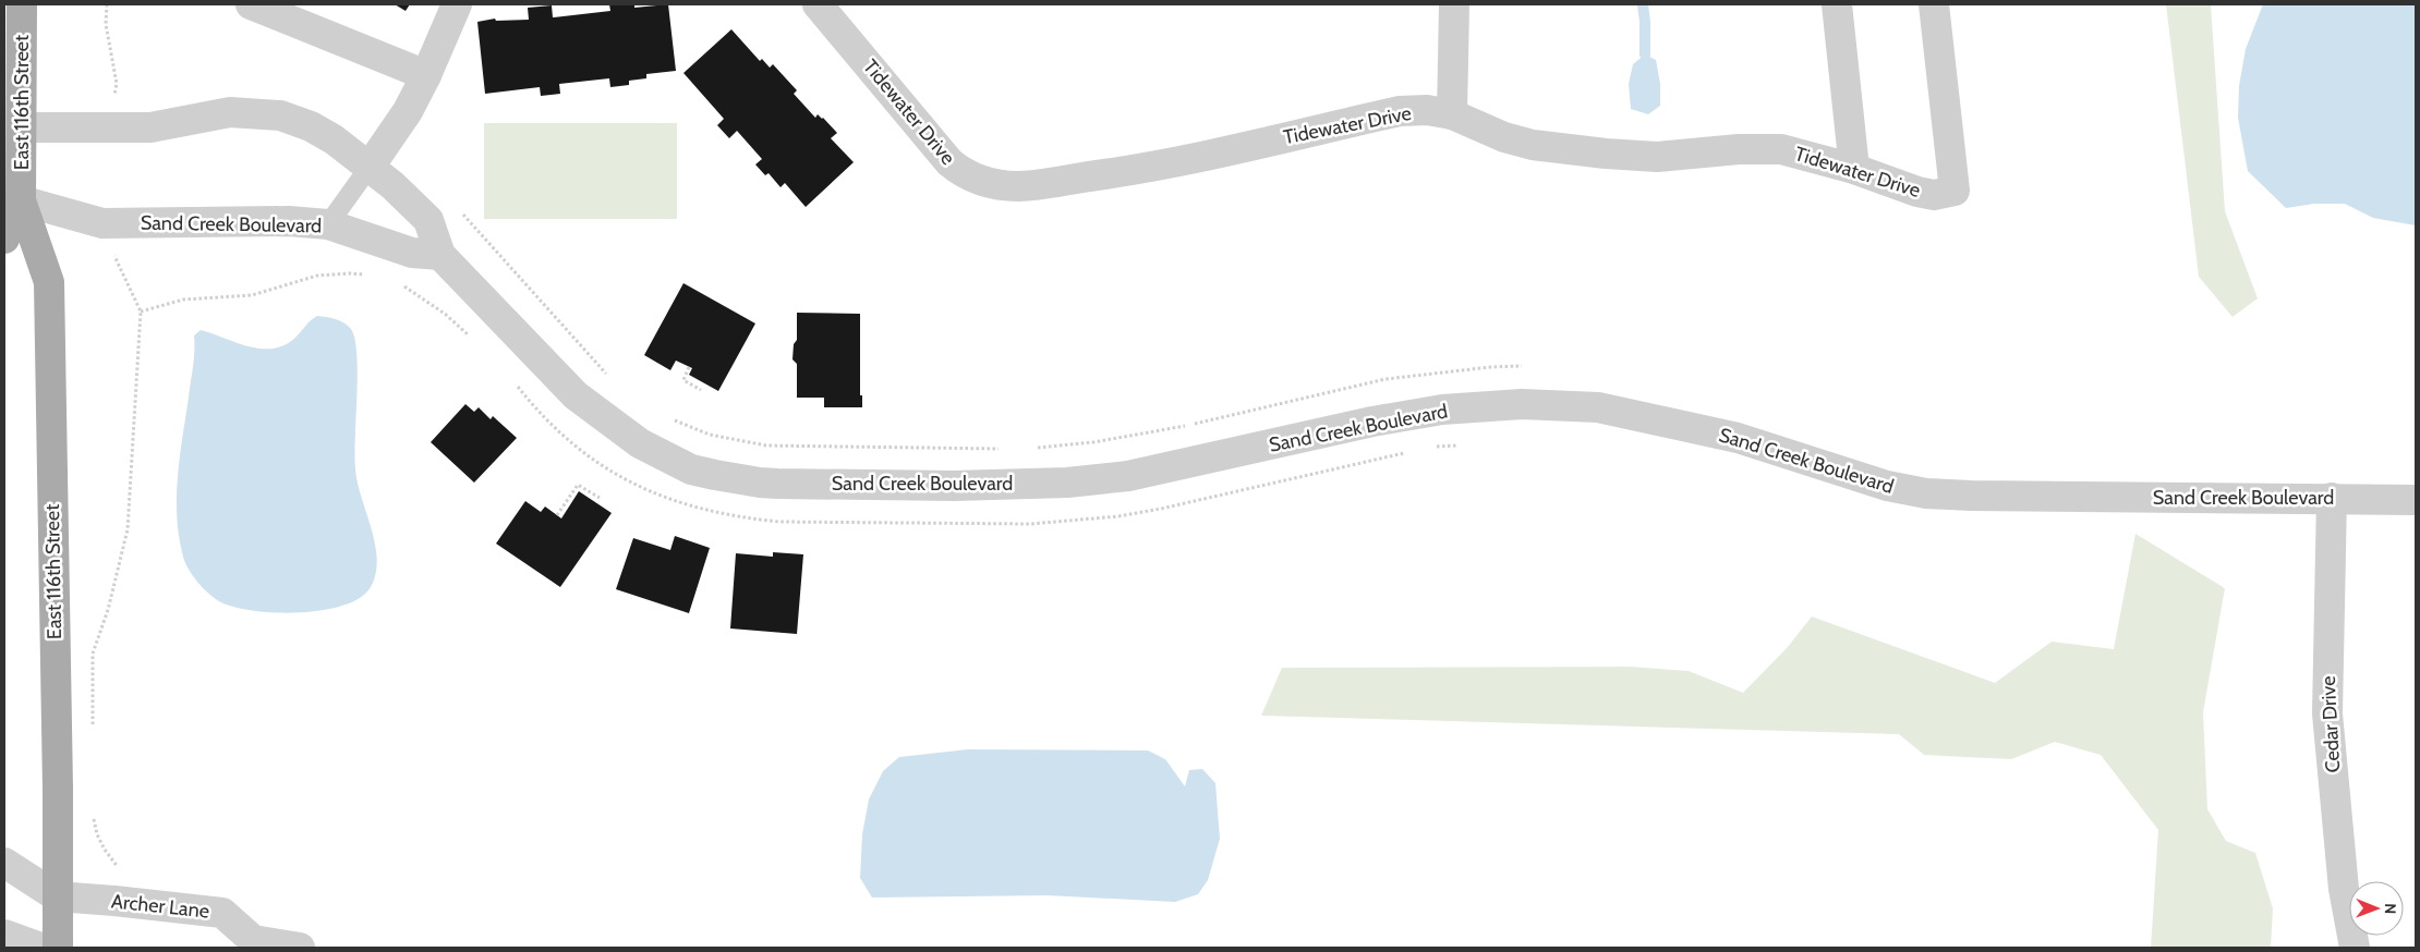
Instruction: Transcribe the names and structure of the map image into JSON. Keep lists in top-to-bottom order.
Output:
{
  "streets": {
    "main road": ["East 116th Street"],
    "street": [
      "Tidewater Drive",
      "Sand Creek Boulevard",
      "Cedar Drive",
      "Archer Lane"
    ]
  },
  "crossings": [
    ["East 116th Street", "Sand Creek Boulevard"],
    ["East 116th Street", "Archer Lane"],
    ["Sand Creek Boulevard", "Cedar Drive"]
  ],
  "north": "right"
}
